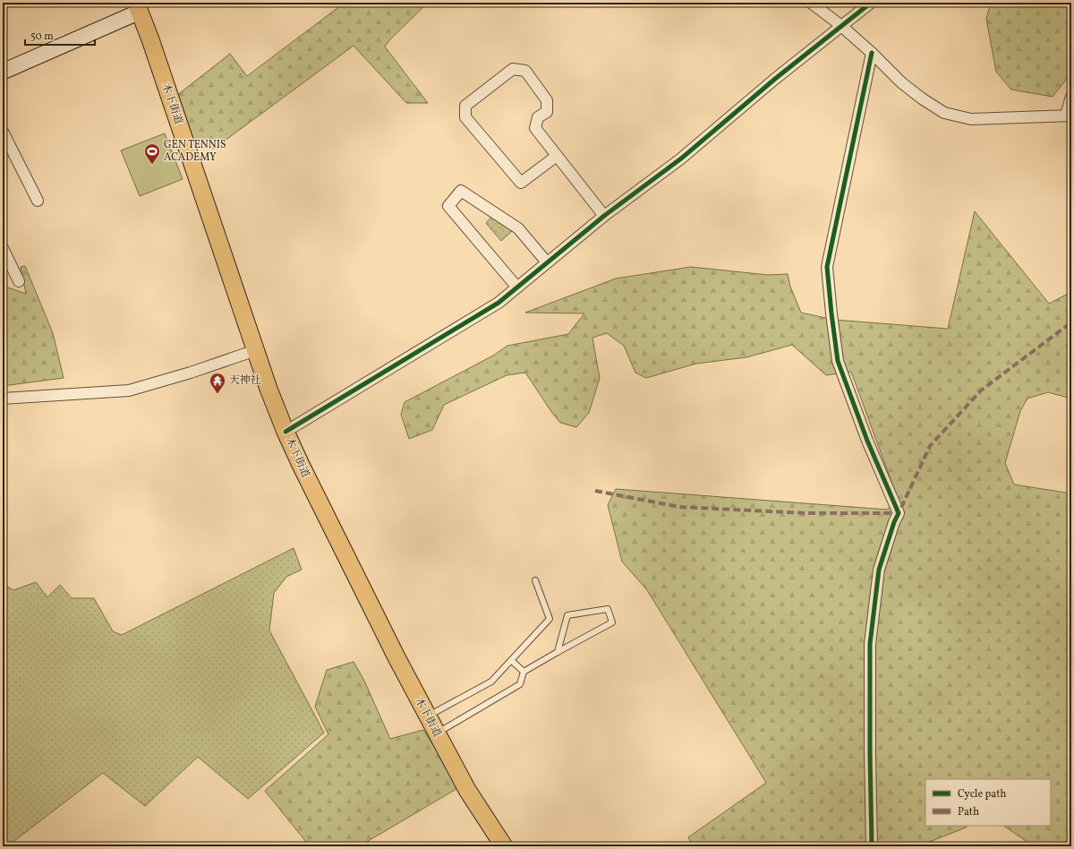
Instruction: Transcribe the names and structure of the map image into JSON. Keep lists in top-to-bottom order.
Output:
{
  "streets": {
    "main road": ["木下街道"]
  },
  "places": {
    "sports": ["GEN TENNIS ACADEMY"],
    "temple": ["天神社"]
  },
  "legend": ["Cycle path", "Path"],
  "scale_bar": "50 m"
}
